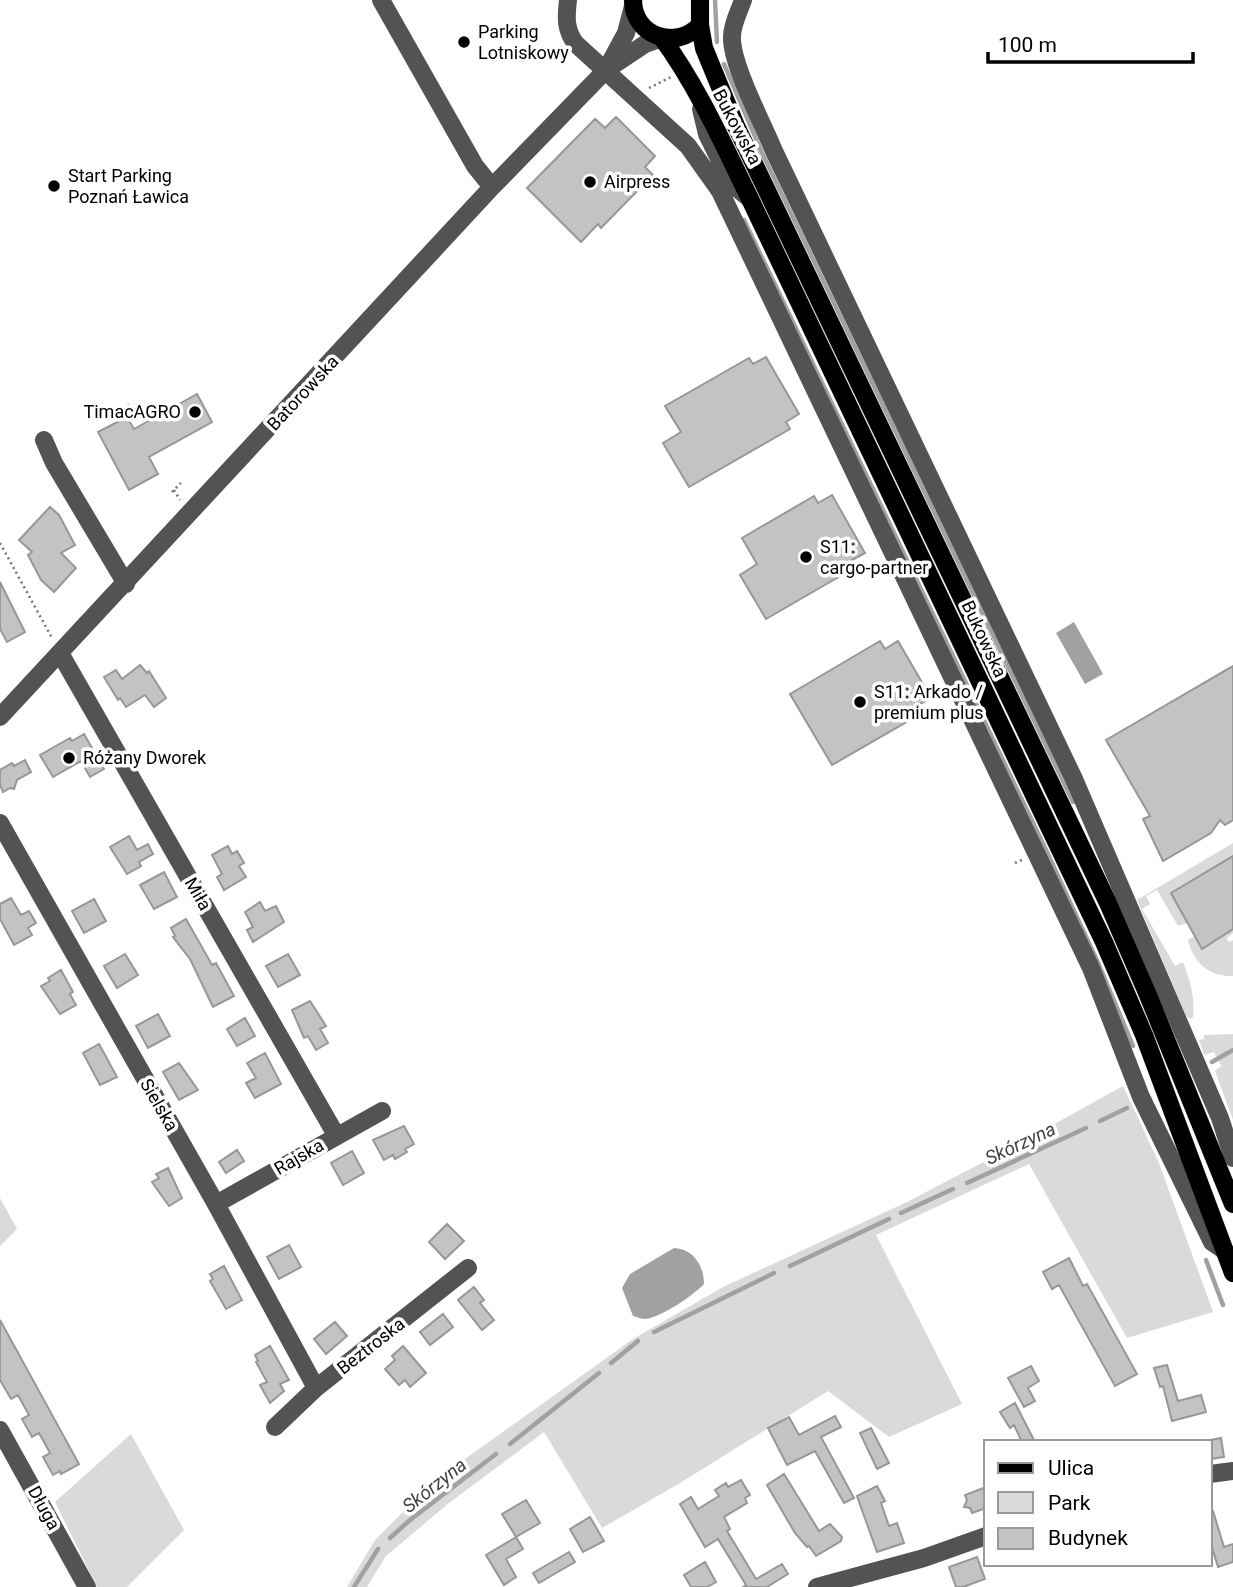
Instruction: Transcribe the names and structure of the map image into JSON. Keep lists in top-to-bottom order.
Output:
{
  "streets": {
    "main road": ["Bukowska"],
    "street": [
      "Batorowska",
      "Miła",
      "Sielska",
      "Rajska",
      "Beztroska",
      "Długa"
    ]
  },
  "crossings": [
    ["Bukowska", "Batorowska"],
    ["Batorowska", "Miła"],
    ["Miła", "Rajska"],
    ["Sielska", "Rajska"],
    ["Sielska", "Beztroska"]
  ],
  "water": ["Skórzyna"],
  "places": [
    "Parking Lotniskowy",
    "Airpress",
    "Start Parking Poznań Ławica",
    "TimacAGRO",
    "S11: cargo-partner",
    "S11: Arkado / premium plus",
    "Różany Dworek"
  ],
  "legend": ["Ulica", "Park", "Budynek"],
  "scale_bar": "100 m"
}
